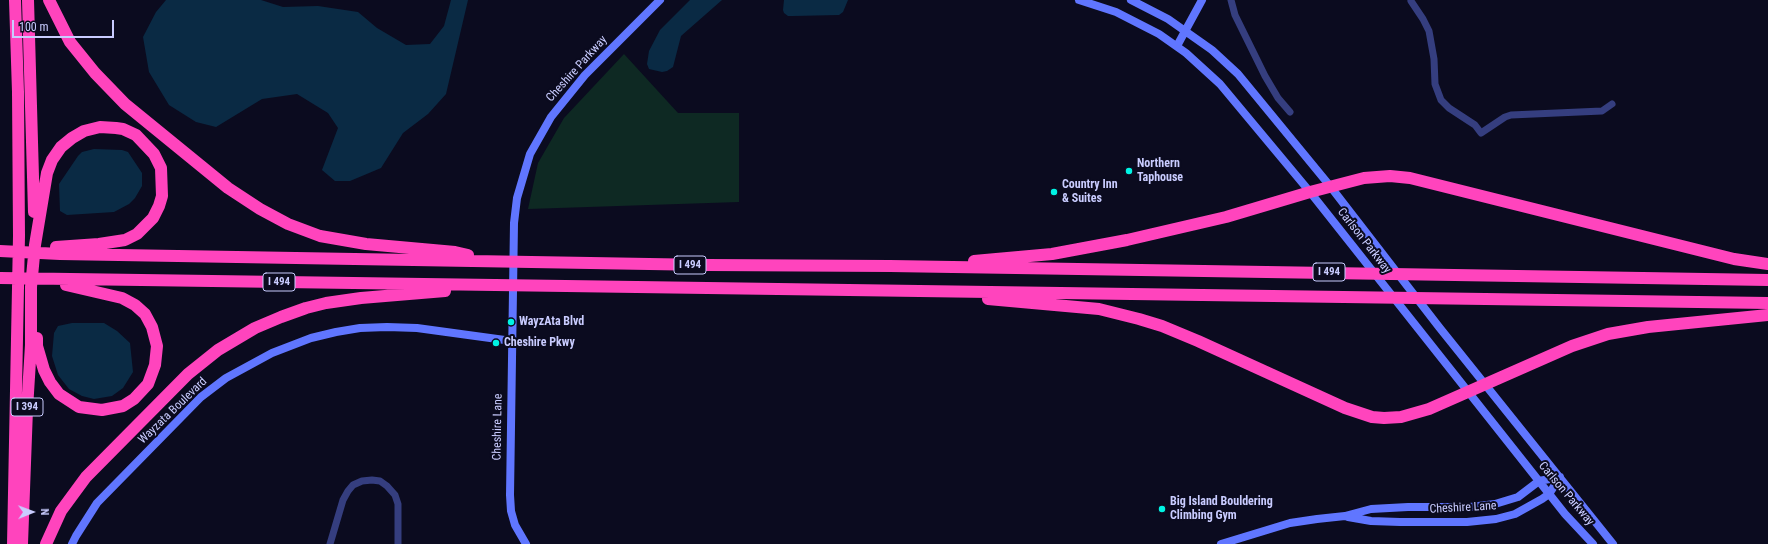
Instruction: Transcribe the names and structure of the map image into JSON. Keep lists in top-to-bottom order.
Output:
{
  "streets": {
    "highway": ["I 494", "I 394"],
    "street": [
      "Cheshire Parkway",
      "Carlson Parkway",
      "Wayzata Boulevard",
      "Cheshire Lane"
    ]
  },
  "crossings": [
    ["Cheshire Parkway", "Cheshire Lane"],
    ["Carlson Parkway", "Cheshire Lane"],
    ["I 494", "I 394"],
    ["Wayzata Boulevard", "Cheshire Lane"]
  ],
  "places": [
    "Northern Taphouse",
    "Country Inn & Suites",
    "WayzAta Blvd",
    "Cheshire Pkwy",
    "Big Island Bouldering Climbing Gym"
  ],
  "scale_bar": "100 m",
  "north": "right"
}
